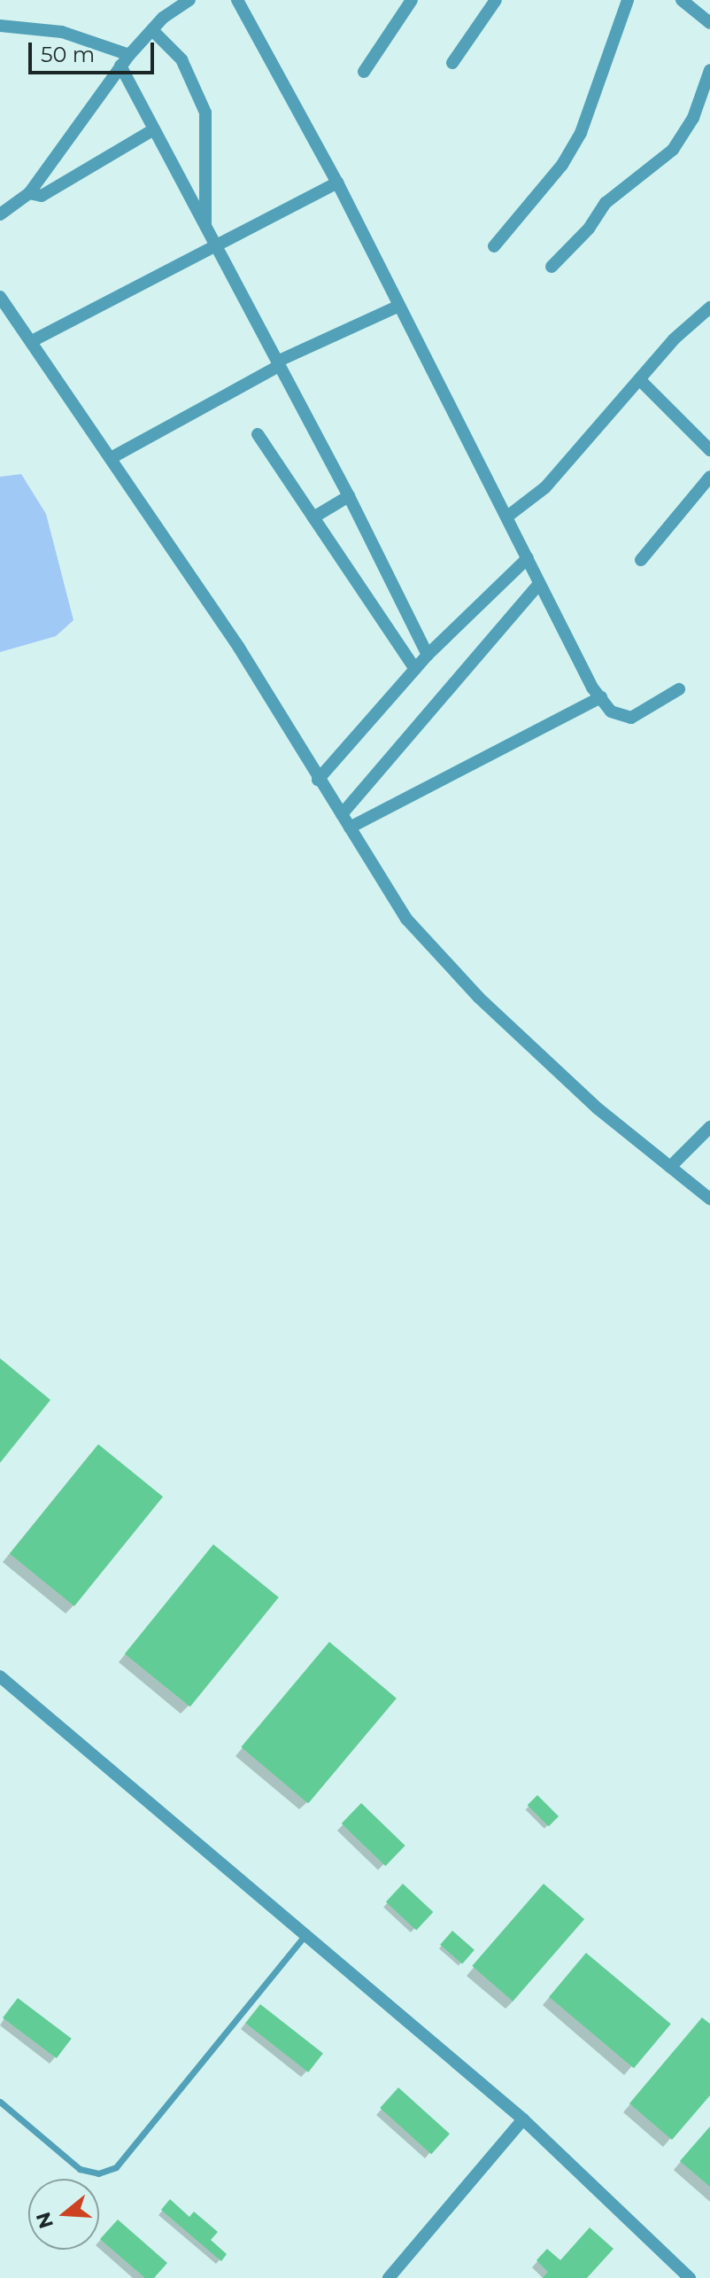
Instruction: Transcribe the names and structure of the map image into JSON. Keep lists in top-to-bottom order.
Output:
{
  "scale_bar": "50 m",
  "north": "left"
}
